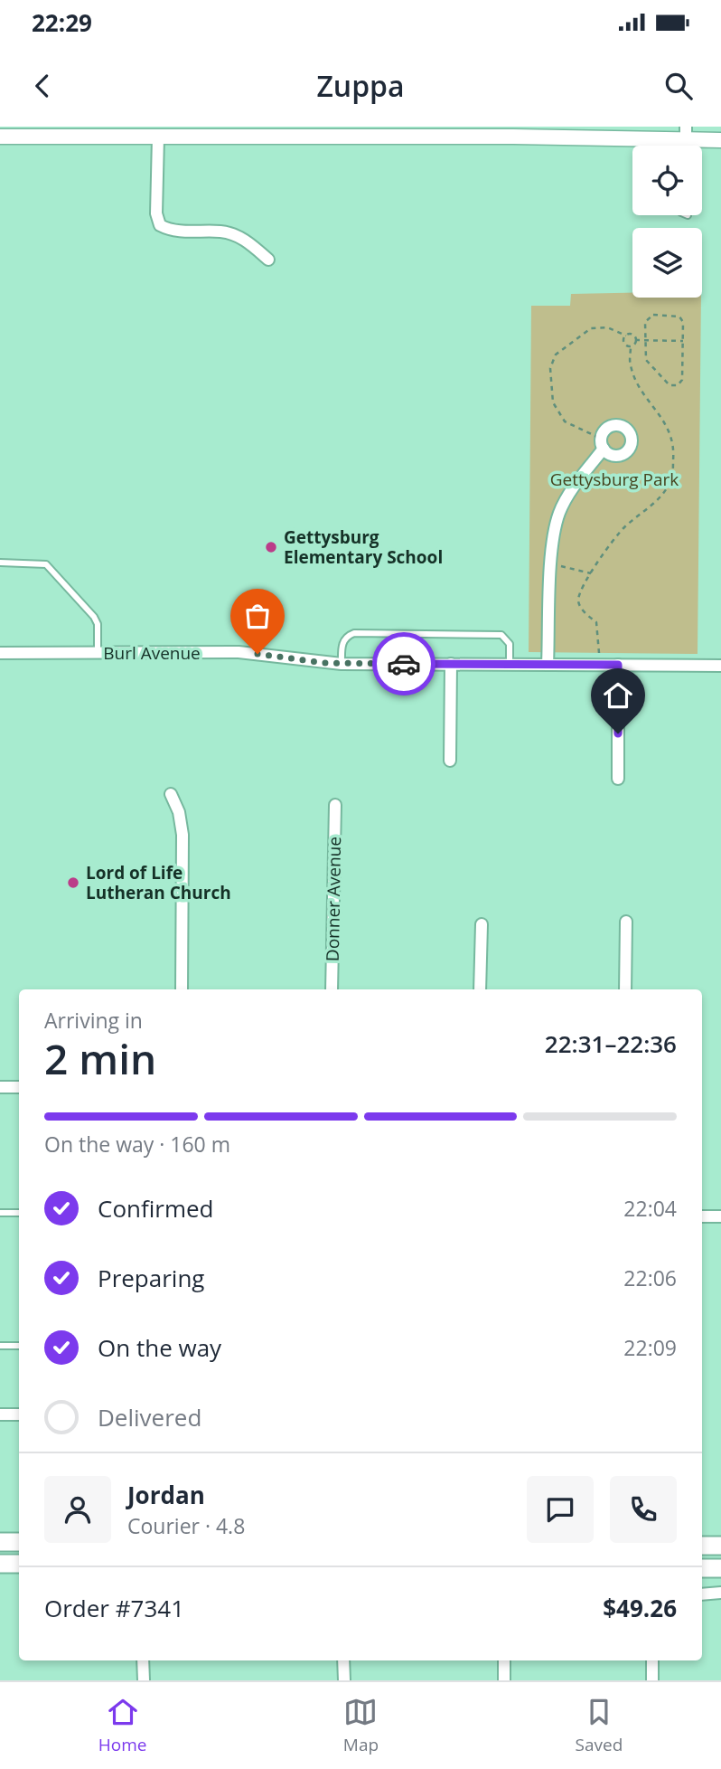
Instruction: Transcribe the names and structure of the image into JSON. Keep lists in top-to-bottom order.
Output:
{
  "streets": {
    "street": ["Burl Avenue", "Donner Avenue"]
  },
  "parks": ["Gettysburg Park"],
  "places": ["Gettysburg Elementary School", "Lord of Life Lutheran Church"],
  "page": {
    "status": "22:29",
    "header": "Zuppa",
    "heading": ["2 min", "Arriving in", "22:31–22:36"],
    "panel": [
      "Jordan",
      "Courier · 4.8",
      "Order #7341",
      "$49.26"
    ],
    "bar": "On the way · 160 m",
    "list": [
      ["Confirmed", "22:04"],
      ["Preparing", "22:06"],
      ["On the way", "22:09"],
      "Delivered"
    ],
    "tabs": ["Home", "Map", "Saved"]
  }
}
